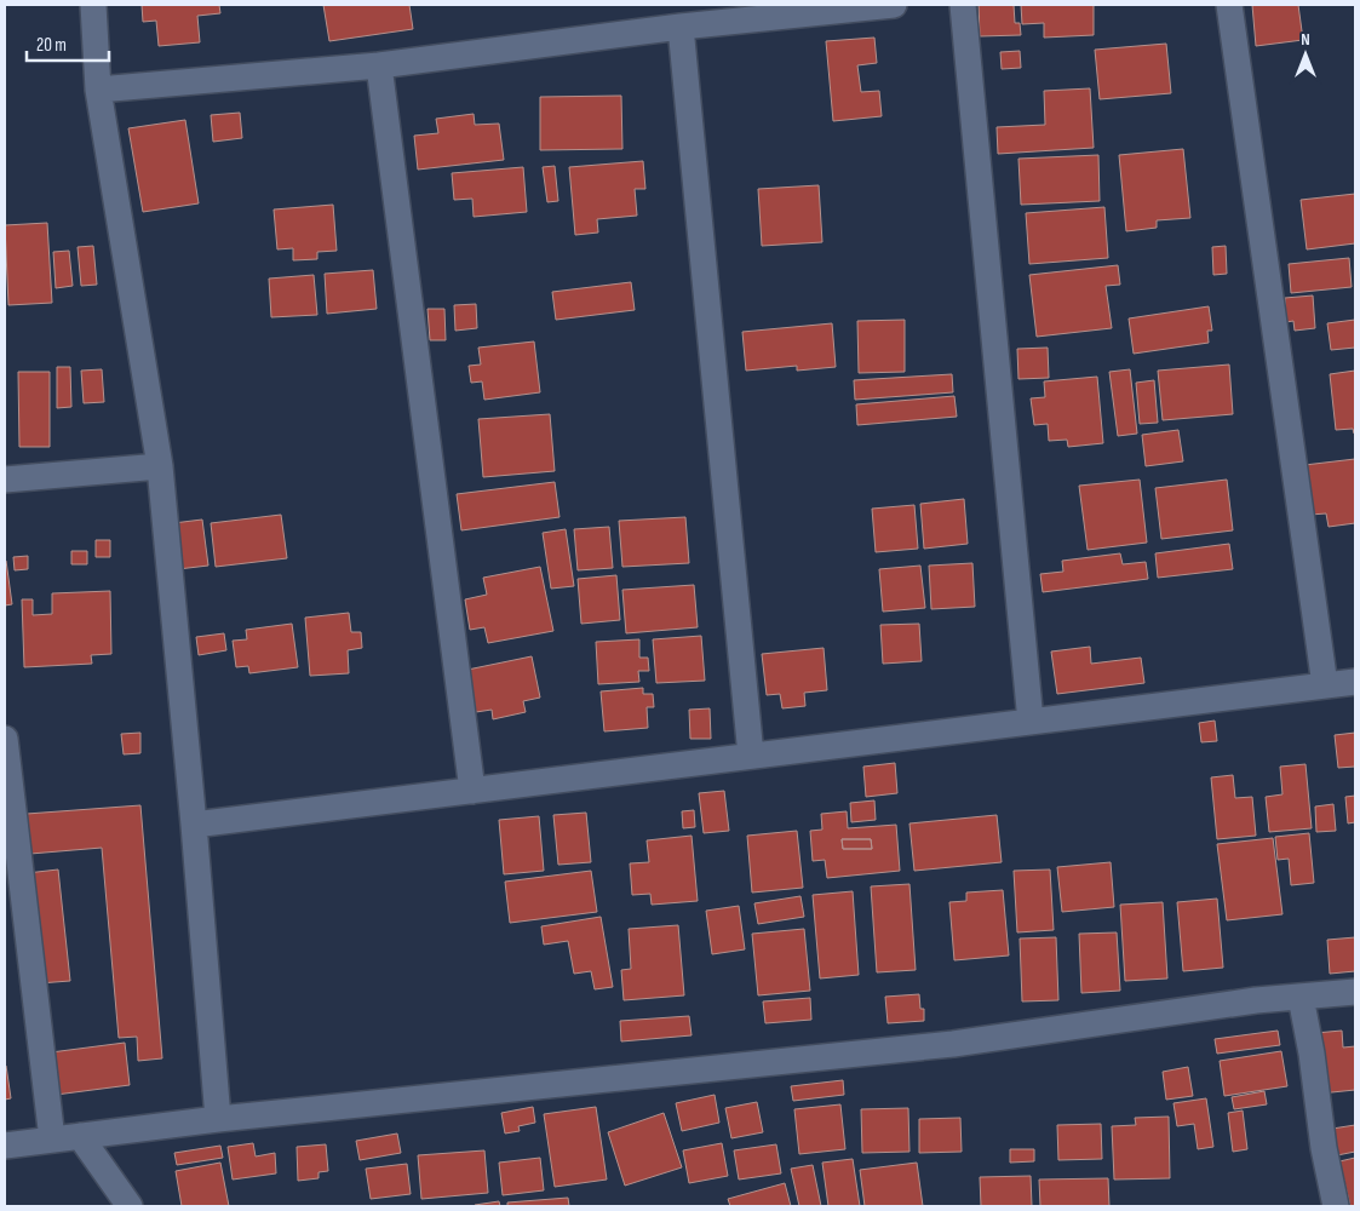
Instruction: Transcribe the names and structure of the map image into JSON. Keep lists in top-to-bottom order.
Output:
{
  "scale_bar": "20 m",
  "north": "top"
}
